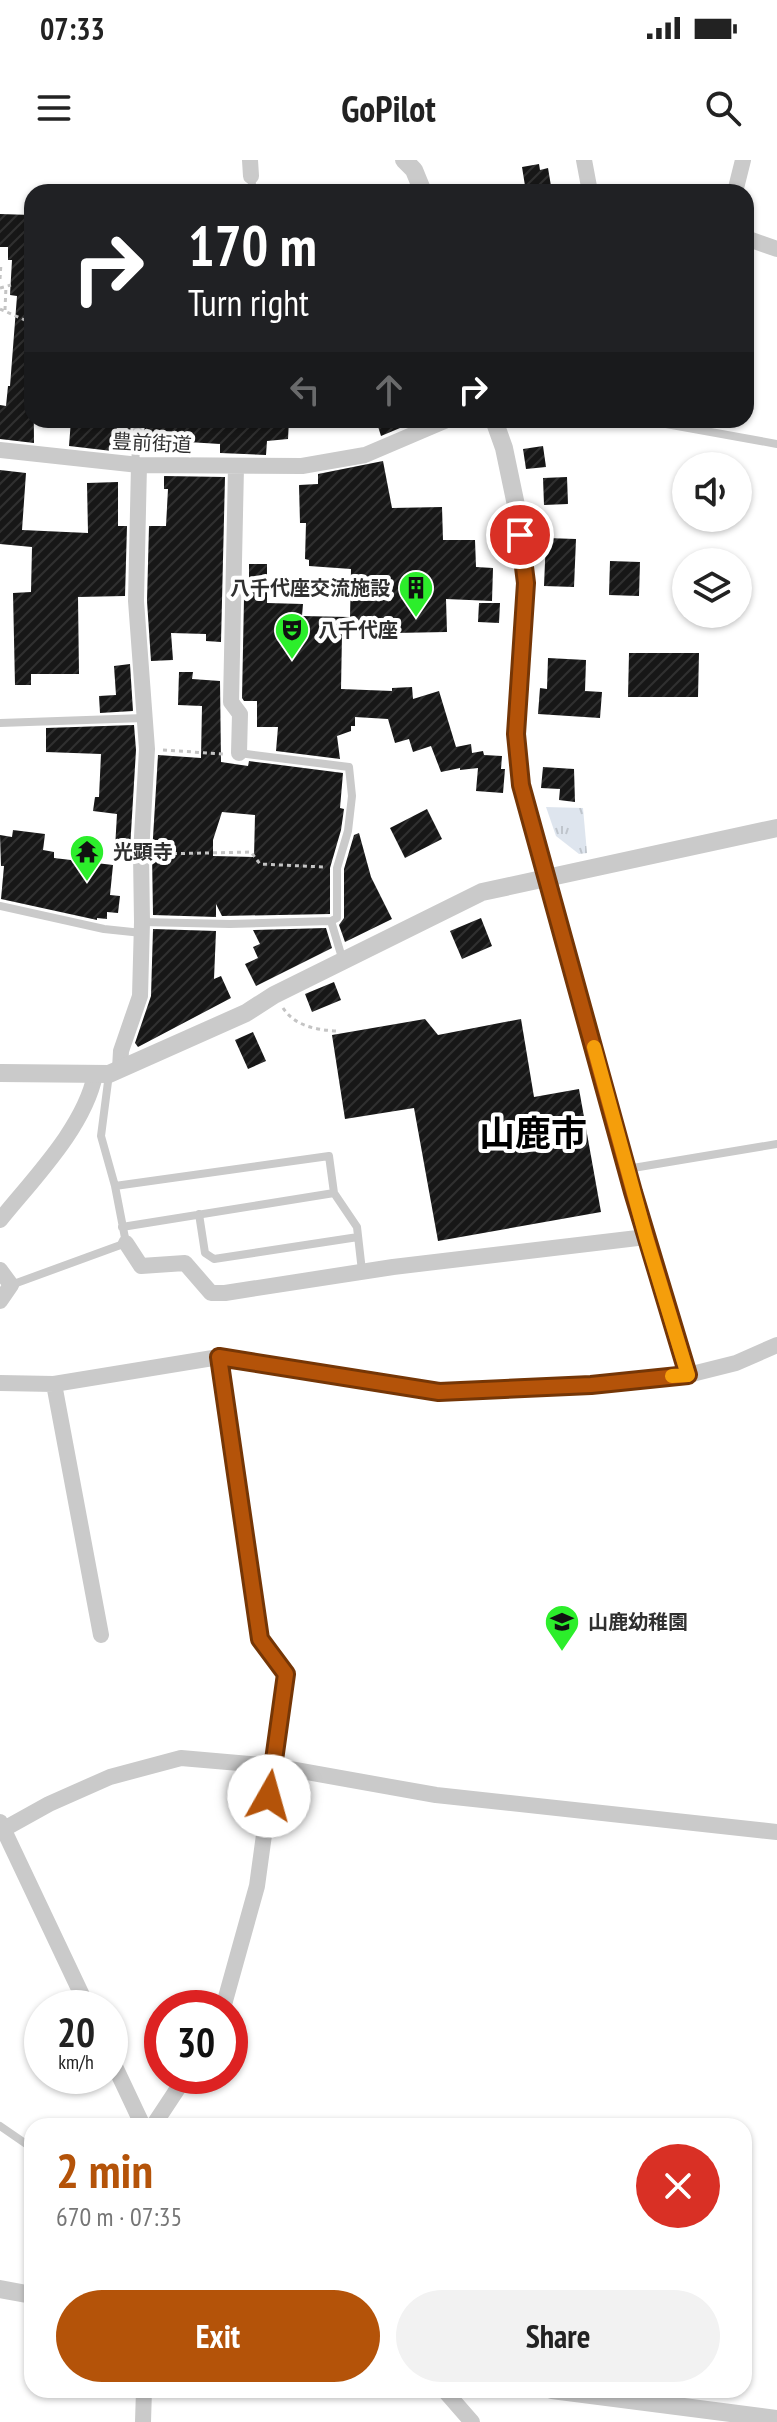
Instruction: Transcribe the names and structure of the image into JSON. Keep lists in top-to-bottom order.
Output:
{
  "streets": {
    "street": ["豊前街道"]
  },
  "districts": ["山鹿市"],
  "places": {
    "building": ["八千代座交流施設"],
    "theatre": ["八千代座"],
    "temple": ["光顕寺"],
    "school or university": ["山鹿幼稚園"]
  },
  "page": {
    "status": "07:33",
    "header": "GoPilot",
    "turn": ["170 m", "Turn right"],
    "speed": "20 km/h",
    "limit": "30",
    "heading": ["2 min", "670 m · 07:35"],
    "buttons": ["Exit", "Share"]
  }
}
